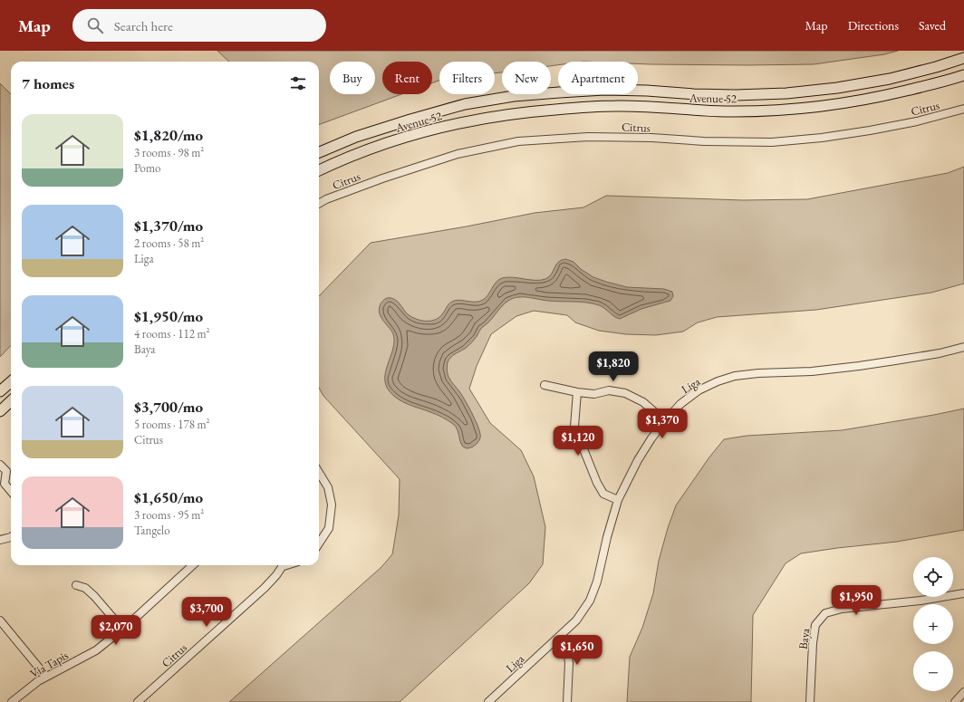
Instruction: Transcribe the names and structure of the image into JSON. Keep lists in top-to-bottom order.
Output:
{
  "streets": {
    "main road": ["Avenue 52"],
    "street": [
      "Citrus",
      "Liga",
      "Baya",
      "Via Tapis"
    ]
  },
  "page": {
    "header": "Map",
    "search": "Search here",
    "nav": ["Map", "Directions", "Saved"],
    "chip": [
      "Buy",
      "Rent",
      "Filters",
      "New",
      "Apartment"
    ],
    "heading": "7 homes",
    "list": [
      {
        "name": "$1,820/mo",
        "note": "3 rooms · 98 m² · Pomo"
      },
      {
        "name": "$1,370/mo",
        "note": "2 rooms · 58 m² · Liga"
      },
      {
        "name": "$1,950/mo",
        "note": "4 rooms · 112 m² · Baya"
      },
      {
        "name": "$3,700/mo",
        "note": "5 rooms · 178 m² · Citrus"
      },
      {
        "name": "$1,650/mo",
        "note": "3 rooms · 95 m² · Tangelo"
      }
    ],
    "price": [
      "$1,820",
      "$1,370",
      "$1,120",
      "$1,950",
      "$3,700",
      "$2,070",
      "$1,650"
    ],
    "map_buttons": ["+", "−"]
  }
}
